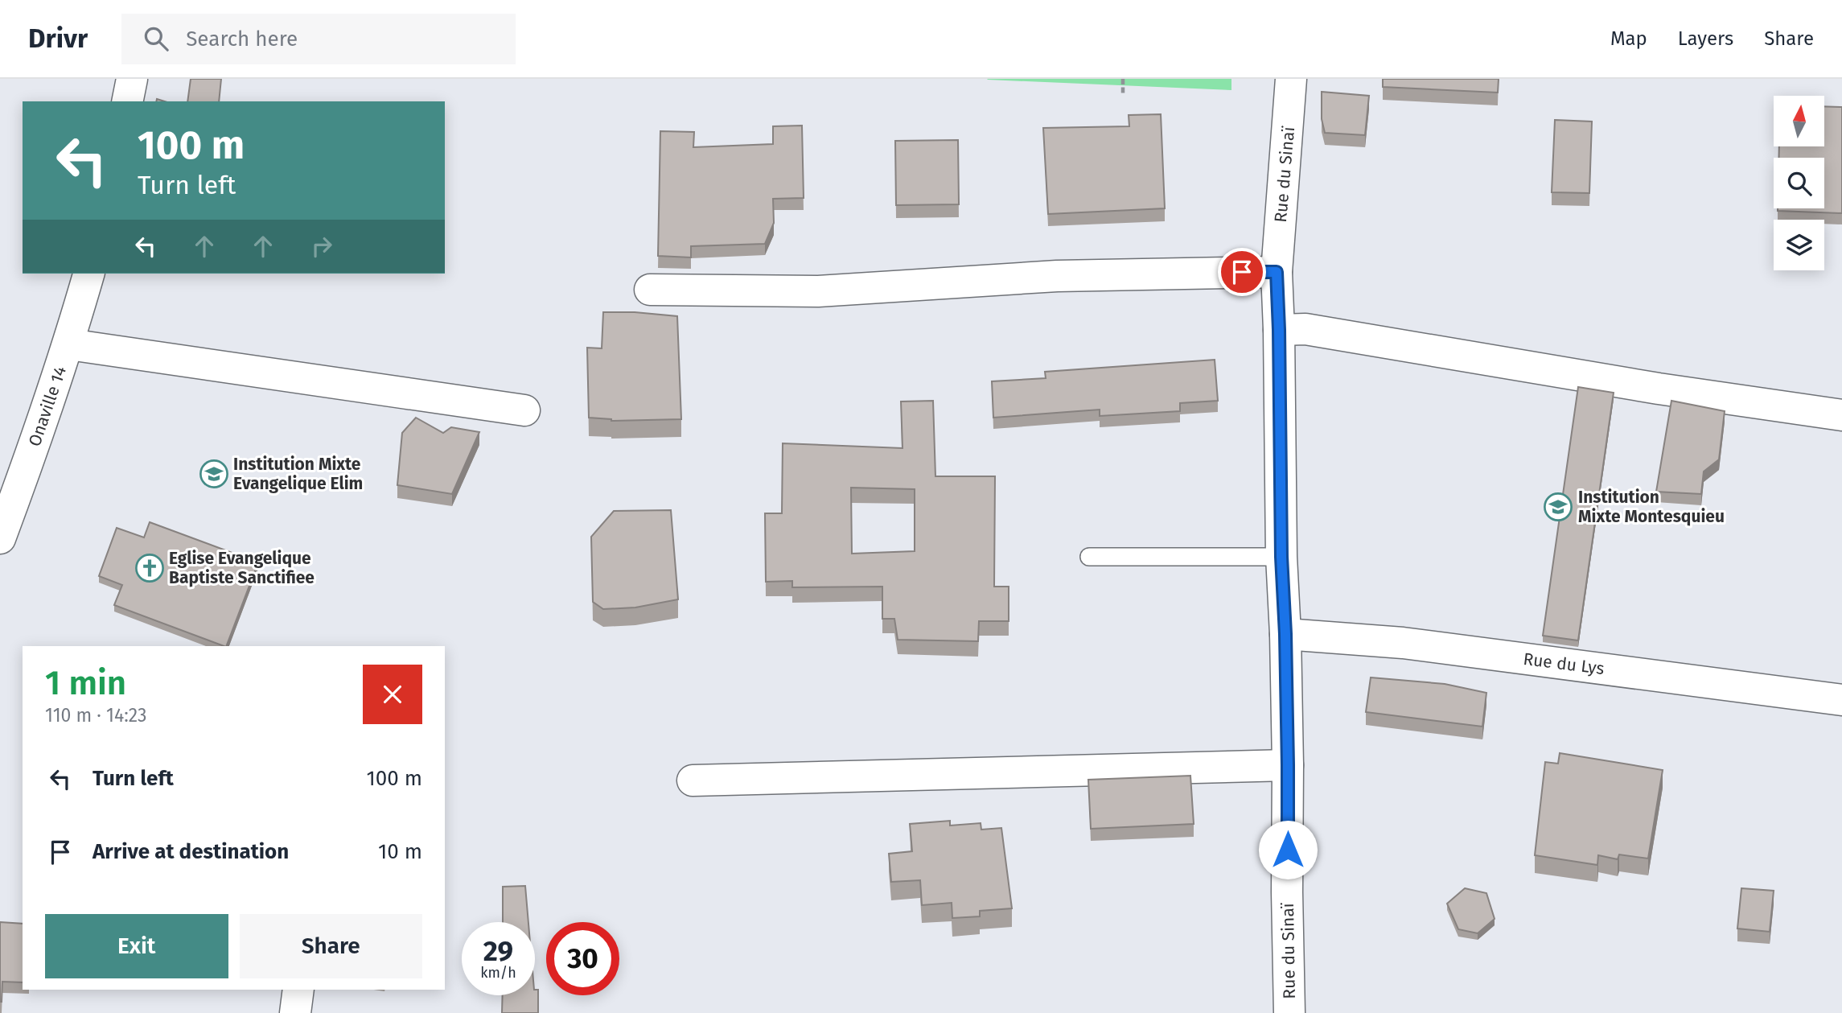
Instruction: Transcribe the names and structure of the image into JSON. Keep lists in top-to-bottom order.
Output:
{
  "streets": {
    "street": ["Rue du Sinaï", "Onaville 14", "Rue du Lys"]
  },
  "crossings": [
    ["Rue du Sinaï", "Rue du Lys"]
  ],
  "places": {
    "school or university": ["Institution Mixte Evangelique Elim", "Institution Mixte Montesquieu"],
    "church": ["Eglise Evangelique Baptiste Sanctifiee"]
  },
  "north": "top",
  "page": {
    "header": "Drivr",
    "search": "Search here",
    "nav": ["Map", "Layers", "Share"],
    "turn": ["100 m", "Turn left"],
    "heading": ["1 min", "110 m · 14:23"],
    "list": [
      {
        "name": "Turn left",
        "value": "100 m"
      },
      {
        "name": "Arrive at destination",
        "value": "10 m"
      }
    ],
    "buttons": ["Exit", "Share"],
    "speed": "29 km/h",
    "limit": "30"
  }
}
